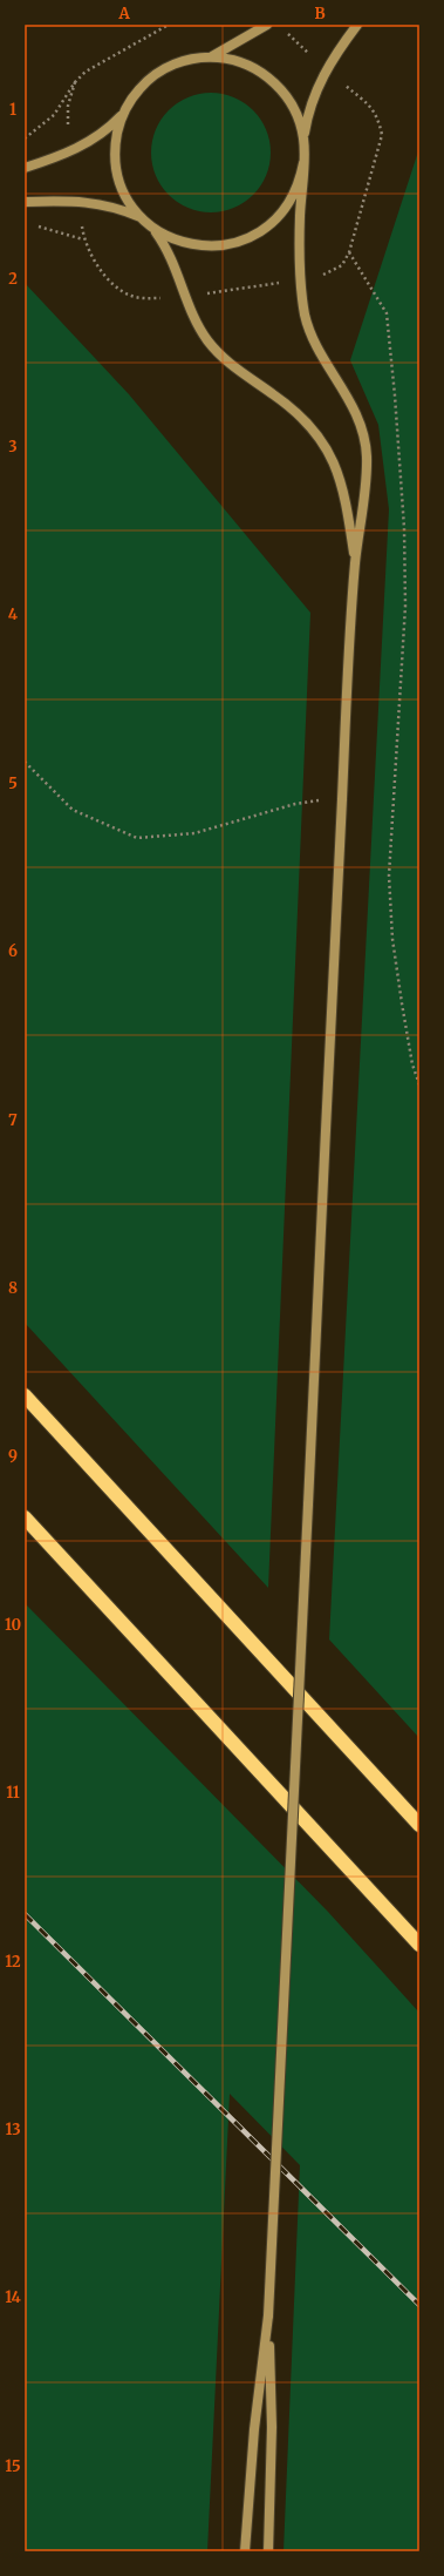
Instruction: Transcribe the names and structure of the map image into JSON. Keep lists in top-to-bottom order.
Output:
{
  "grid": {
    "columns": ["A", "B"],
    "rows": [
      "1",
      "2",
      "3",
      "4",
      "5",
      "6",
      "7",
      "8",
      "9",
      "10",
      "11",
      "12",
      "13",
      "14",
      "15"
    ]
  }
}
